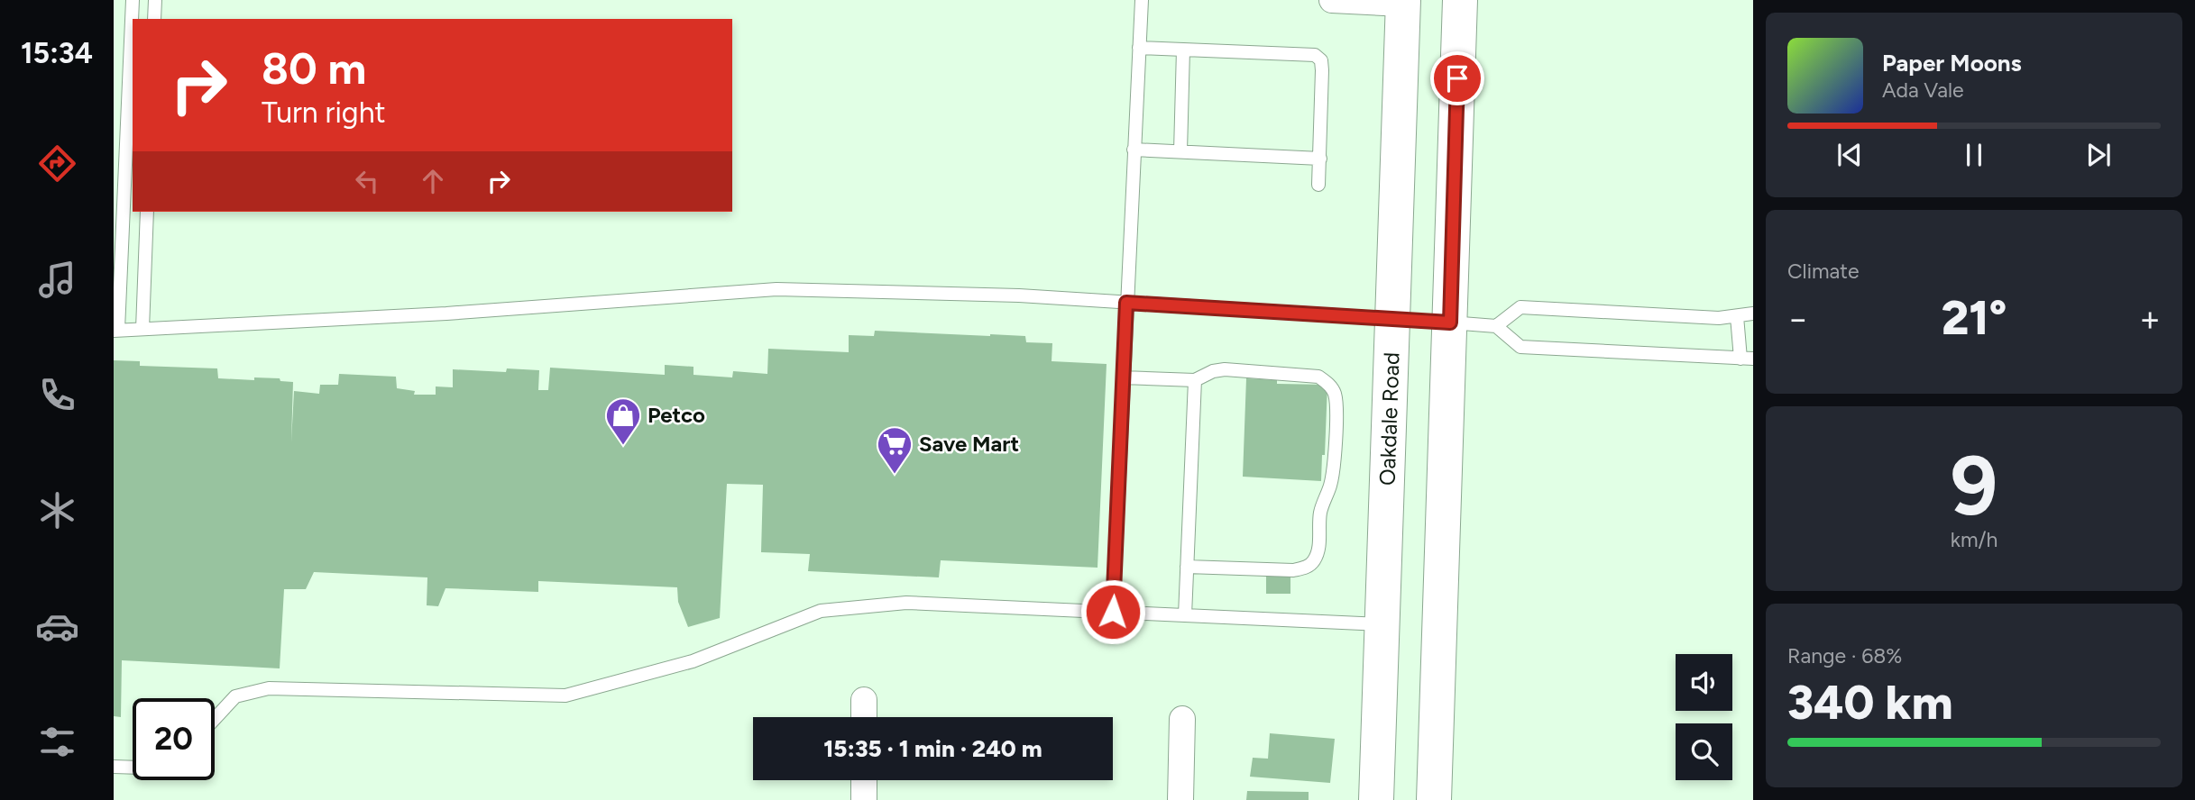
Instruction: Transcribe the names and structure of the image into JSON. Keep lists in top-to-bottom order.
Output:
{
  "streets": {
    "main road": ["Oakdale Road"]
  },
  "places": {
    "shop": ["Petco"],
    "supermarket": ["Save Mart"]
  },
  "page": {
    "tabs": "15:34",
    "turn": ["80 m", "Turn right"],
    "song": ["Paper Moons", "Ada Vale"],
    "tile": [
      "Climate",
      ["9", "km/h"],
      ["Range · 68%", "340 km"]
    ],
    "heat": ["−", "21°", "+"],
    "limit": "20",
    "trip": "15:35 · 1 min · 240 m"
  }
}
